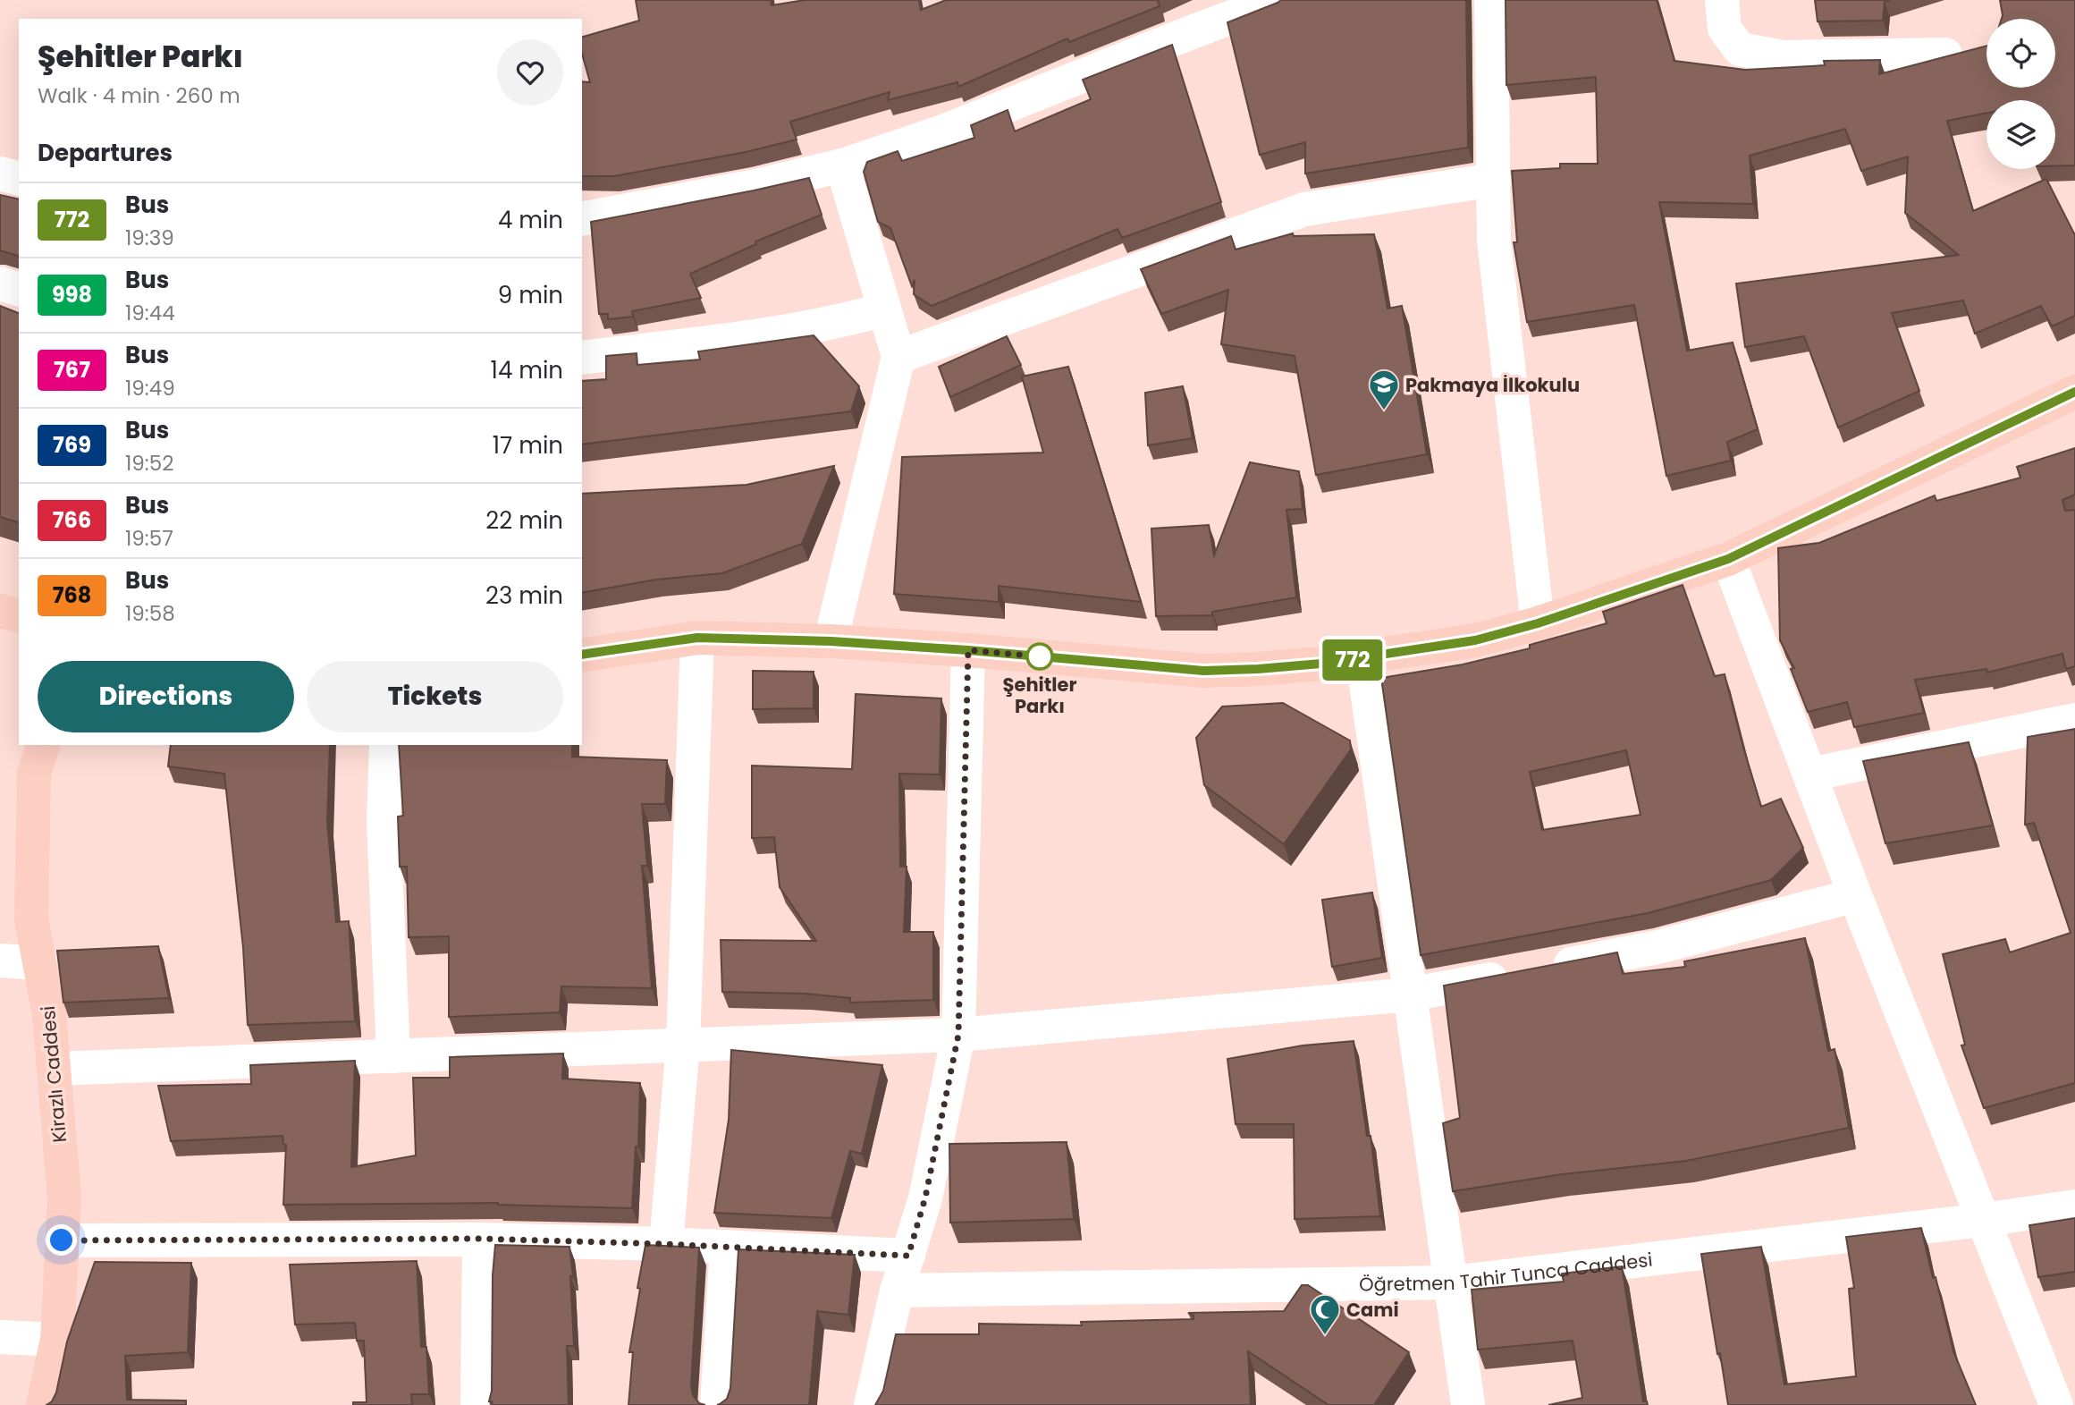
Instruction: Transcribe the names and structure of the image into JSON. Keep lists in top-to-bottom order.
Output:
{
  "streets": {
    "main road": ["Kirazlı Caddesi"],
    "street": ["Öğretmen Tahir Tunca Caddesi"]
  },
  "places": {
    "school or university": ["Pakmaya İlkokulu"],
    "other": ["Şehitler Parkı"],
    "mosque": ["Cami"]
  },
  "lines": ["bus line 772"],
  "page": {
    "on_map": "772",
    "heading": [
      ["Şehitler Parkı", "Walk · 4 min · 260 m"],
      "Departures"
    ],
    "list": [
      {
        "mark": "772",
        "name": "Bus",
        "note": "19:39",
        "value": "4 min"
      },
      {
        "mark": "998",
        "name": "Bus",
        "note": "19:44",
        "value": "9 min"
      },
      {
        "mark": "767",
        "name": "Bus",
        "note": "19:49",
        "value": "14 min"
      },
      {
        "mark": "769",
        "name": "Bus",
        "note": "19:52",
        "value": "17 min"
      },
      {
        "mark": "766",
        "name": "Bus",
        "note": "19:57",
        "value": "22 min"
      },
      {
        "mark": "768",
        "name": "Bus",
        "note": "19:58",
        "value": "23 min"
      }
    ],
    "buttons": ["Directions", "Tickets"]
  }
}
